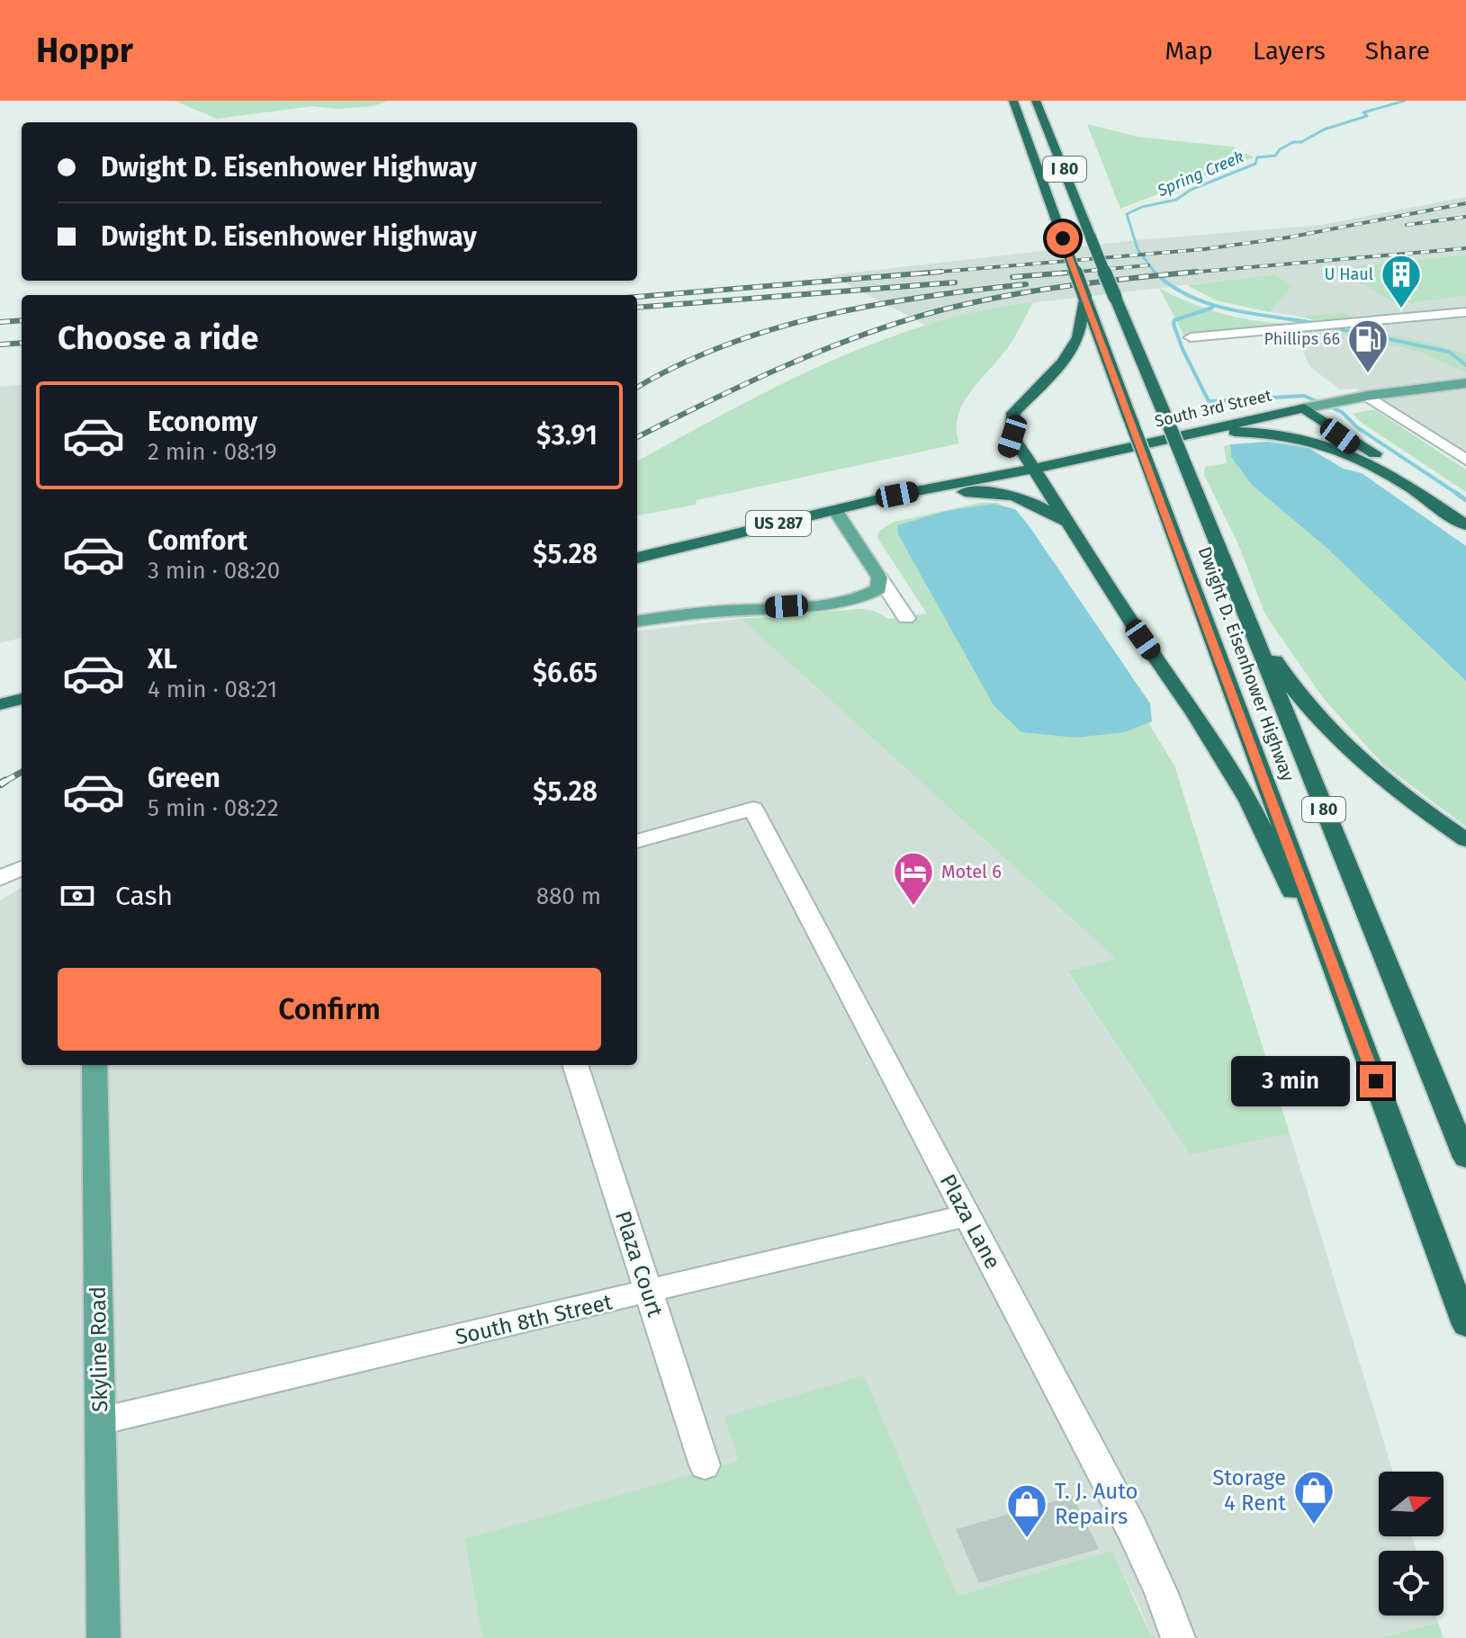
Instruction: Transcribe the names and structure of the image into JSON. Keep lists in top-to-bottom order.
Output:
{
  "streets": {
    "highway": [
      "I 80",
      "South 3rd Street",
      "US 287",
      "Dwight D. Eisenhower Highway"
    ],
    "main road": ["Skyline Road"],
    "street": ["Plaza Lane", "Plaza Court", "South 8th Street"]
  },
  "crossings": [
    ["Plaza Lane", "South 8th Street"],
    ["Plaza Court", "South 8th Street"],
    ["South 8th Street", "Skyline Road"]
  ],
  "water": ["Spring Creek"],
  "places": {
    "building": ["U Haul"],
    "fuel station": ["Phillips 66"],
    "hotel": ["Motel 6"],
    "shop": ["Storage 4 Rent", "T. J. Auto Repairs"]
  },
  "north": "right",
  "page": {
    "header": "Hoppr",
    "nav": ["Map", "Layers", "Share"],
    "banner": ["Dwight D. Eisenhower Highway", "Dwight D. Eisenhower Highway"],
    "heading": "Choose a ride",
    "list": [
      {
        "name": "Economy",
        "note": "2 min · 08:19",
        "value": "$3.91"
      },
      {
        "name": "Comfort",
        "note": "3 min · 08:20",
        "value": "$5.28"
      },
      {
        "name": "XL",
        "note": "4 min · 08:21",
        "value": "$6.65"
      },
      {
        "name": "Green",
        "note": "5 min · 08:22",
        "value": "$5.28"
      }
    ],
    "pay": ["Cash", "880 m"],
    "buttons": "Confirm",
    "bubble": "3 min"
  }
}
